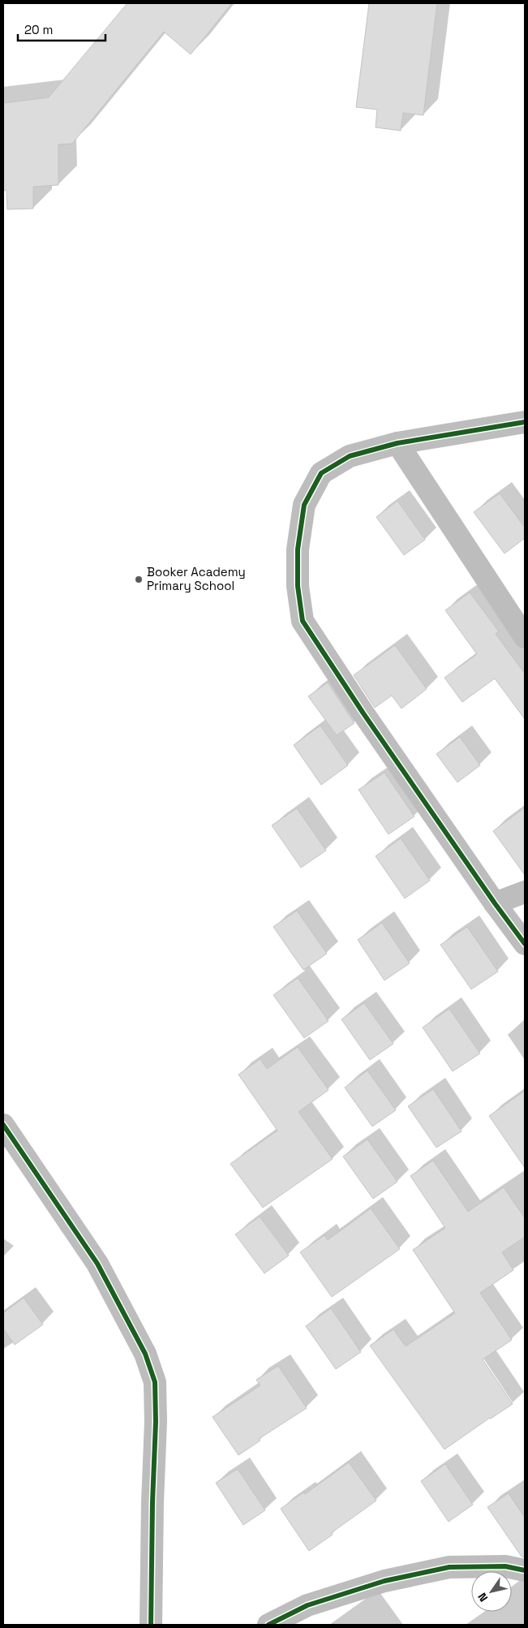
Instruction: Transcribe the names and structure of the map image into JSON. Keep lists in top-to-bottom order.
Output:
{
  "places": ["Booker Academy Primary School"],
  "scale_bar": "20 m",
  "north": "bottom left"
}
